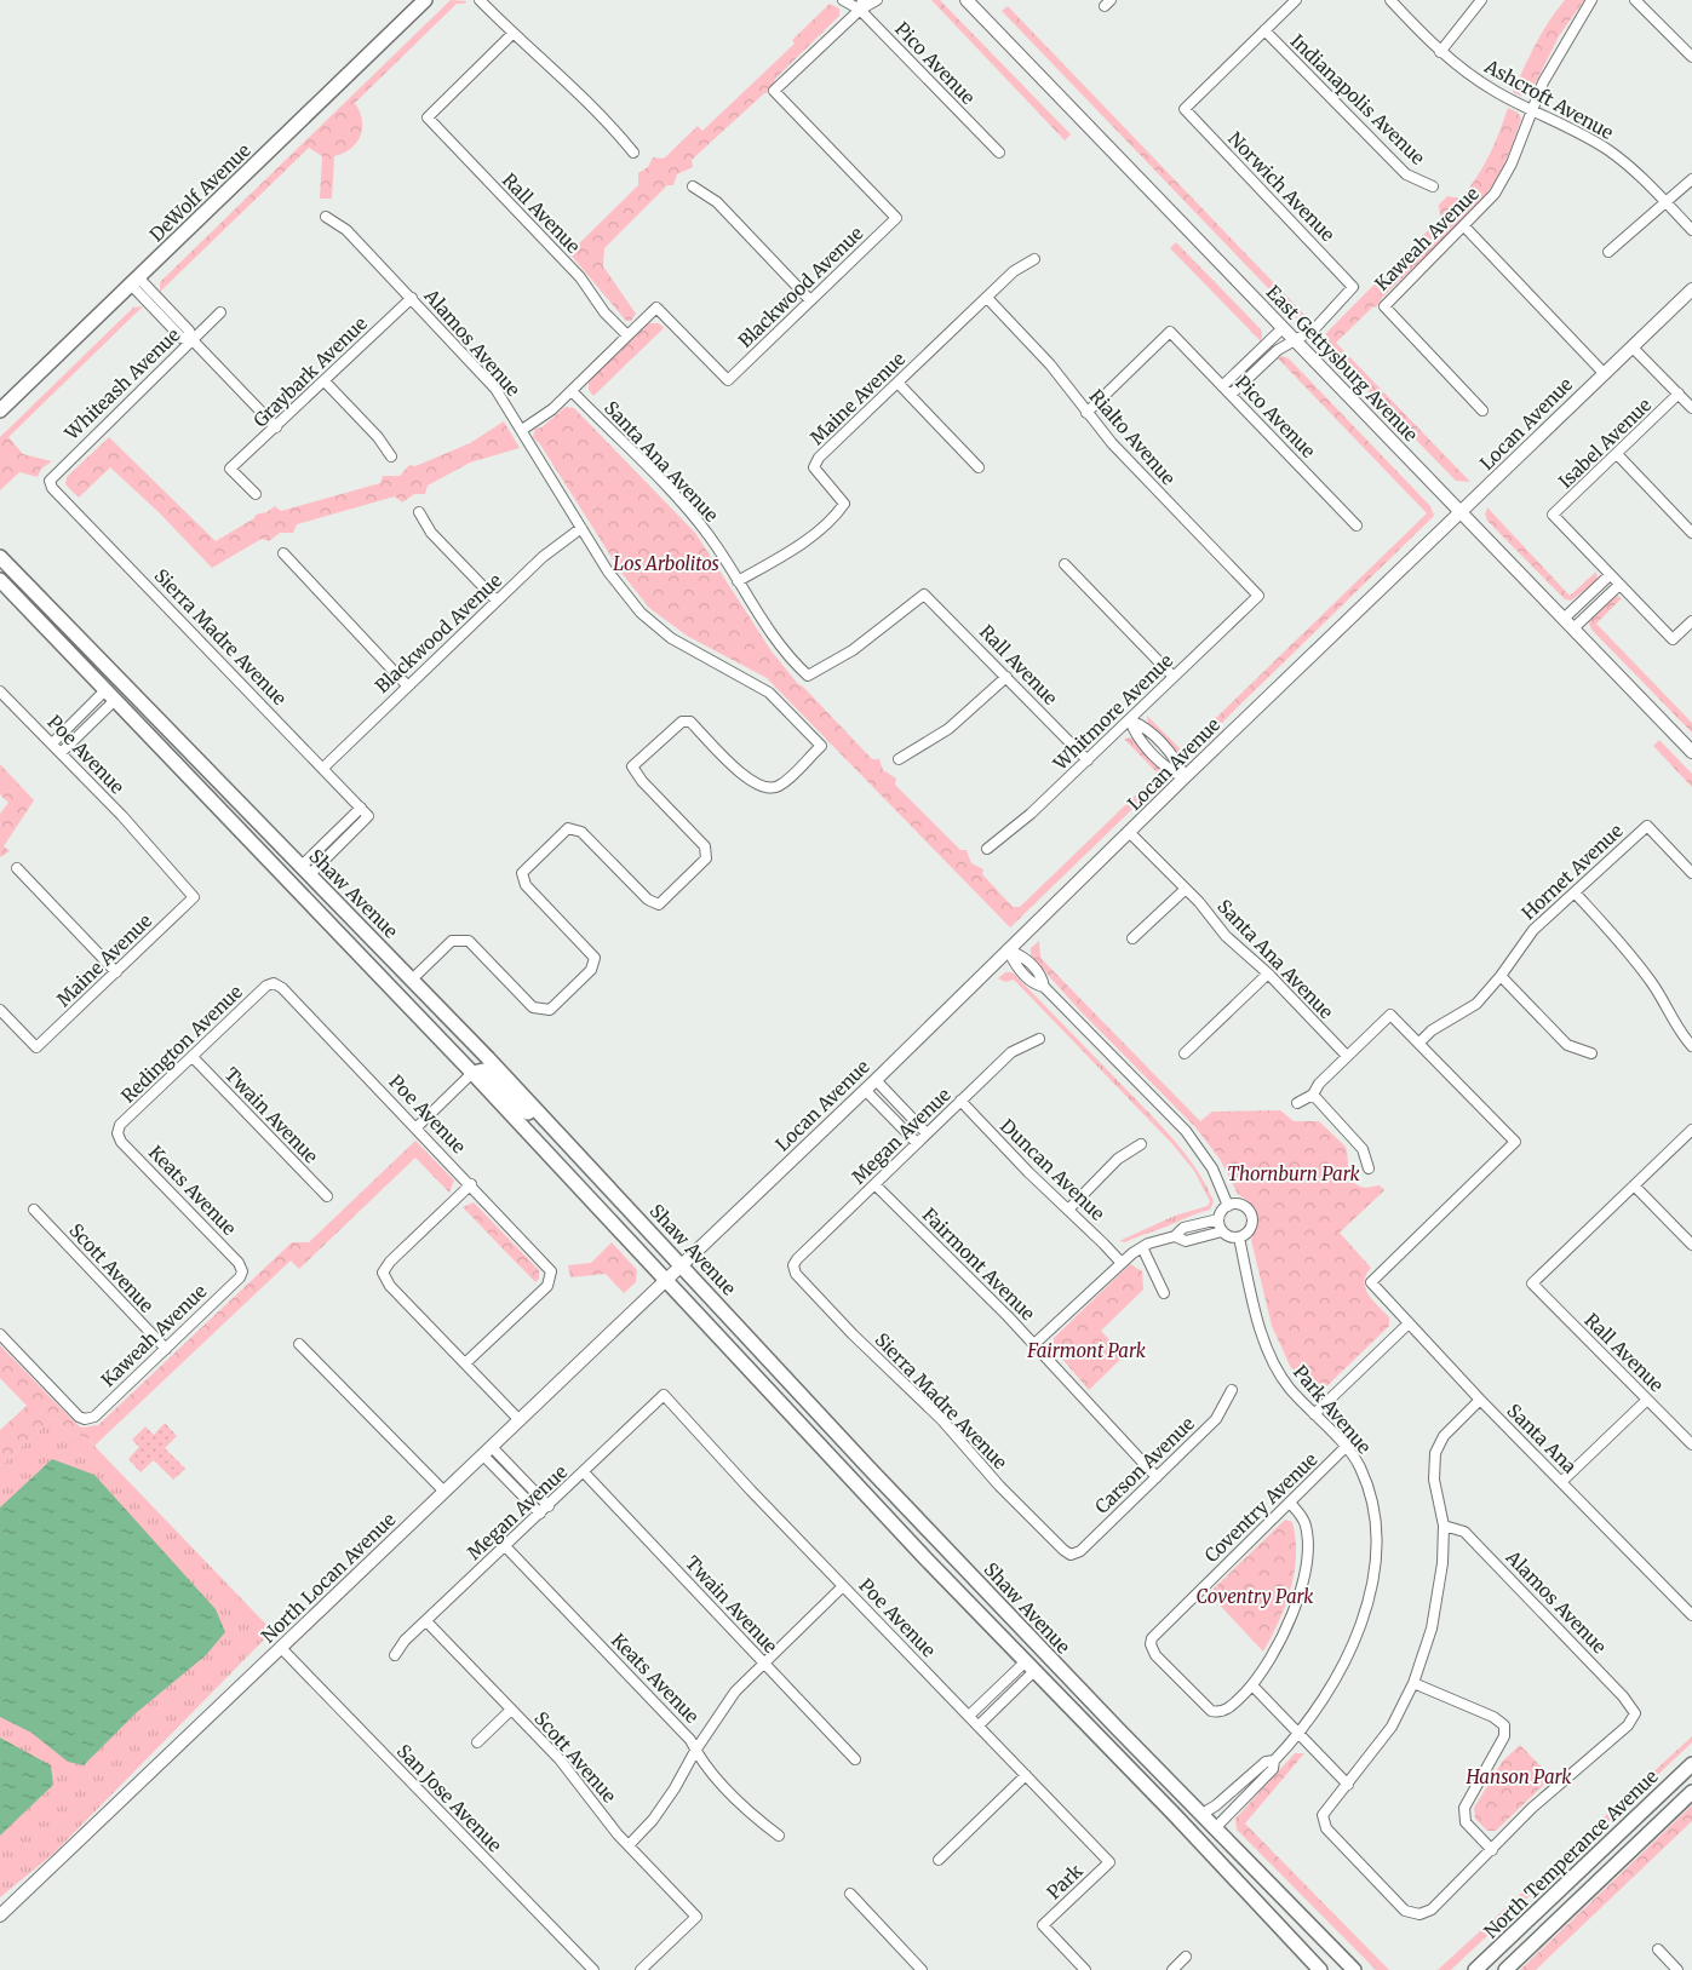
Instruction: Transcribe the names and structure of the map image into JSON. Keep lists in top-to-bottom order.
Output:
{
  "streets": {
    "main road": ["DeWolf Avenue", "Shaw Avenue", "North Temperance Avenue"],
    "street": [
      "Pico Avenue",
      "Indianapolis Avenue",
      "Ashcroft Avenue",
      "Norwich Avenue",
      "Rall Avenue",
      "Kaweah Avenue",
      "Blackwood Avenue",
      "Alamos Avenue",
      "East Gettysburg Avenue",
      "Graybark Avenue",
      "Whiteash Avenue",
      "Maine Avenue",
      "Locan Avenue",
      "Rialto Avenue",
      "Isabel Avenue",
      "Santa Ana Avenue",
      "Sierra Madre Avenue",
      "Whitmore Avenue",
      "Poe Avenue",
      "Hornet Avenue",
      "Redington Avenue",
      "Twain Avenue",
      "Megan Avenue",
      "Duncan Avenue",
      "Keats Avenue",
      "Fairmont Avenue",
      "Scott Avenue",
      "Park Avenue",
      "Santa Ana",
      "Carson Avenue",
      "Coventry Avenue",
      "North Locan Avenue",
      "San Jose Avenue",
      "Park"
    ]
  },
  "crossings": [
    ["Pico Avenue", "Kaweah Avenue"],
    ["Pico Avenue", "Blackwood Avenue"],
    ["Pico Avenue", "Rialto Avenue"],
    ["Indianapolis Avenue", "Norwich Avenue"],
    ["Ashcroft Avenue", "Kaweah Avenue"],
    ["Norwich Avenue", "Kaweah Avenue"],
    ["Rall Avenue", "Blackwood Avenue"],
    ["Rall Avenue", "Santa Ana Avenue"],
    ["Rall Avenue", "Whitmore Avenue"],
    ["Kaweah Avenue", "East Gettysburg Avenue"],
    ["Kaweah Avenue", "Keats Avenue"],
    ["Kaweah Avenue", "Scott Avenue"],
    ["Blackwood Avenue", "Alamos Avenue"],
    ["Blackwood Avenue", "Sierra Madre Avenue"],
    ["Alamos Avenue", "Graybark Avenue"],
    ["Alamos Avenue", "Shaw Avenue"],
    ["East Gettysburg Avenue", "Locan Avenue"],
    ["Whiteash Avenue", "Sierra Madre Avenue"],
    ["Maine Avenue", "Rialto Avenue"],
    ["Maine Avenue", "Santa Ana Avenue"],
    ["Maine Avenue", "Poe Avenue"],
    ["Locan Avenue", "Santa Ana Avenue"],
    ["Locan Avenue", "Shaw Avenue"],
    ["Locan Avenue", "North Locan Avenue"],
    ["Rialto Avenue", "Whitmore Avenue"],
    ["Sierra Madre Avenue", "Shaw Avenue"],
    ["Sierra Madre Avenue", "Megan Avenue"],
    ["Sierra Madre Avenue", "Carson Avenue"],
    ["Poe Avenue", "Redington Avenue"],
    ["Poe Avenue", "Megan Avenue"],
    ["Poe Avenue", "Park"],
    ["Hornet Avenue", "Santa Ana"],
    ["Shaw Avenue", "Park Avenue"],
    ["Shaw Avenue", "North Locan Avenue"],
    ["Redington Avenue", "Twain Avenue"],
    ["Redington Avenue", "Keats Avenue"],
    ["Twain Avenue", "Megan Avenue"],
    ["Megan Avenue", "Duncan Avenue"],
    ["Megan Avenue", "Keats Avenue"],
    ["Megan Avenue", "Fairmont Avenue"],
    ["Megan Avenue", "Scott Avenue"],
    ["Fairmont Avenue", "Carson Avenue"],
    ["Park Avenue", "Coventry Avenue"],
    ["North Locan Avenue", "San Jose Avenue"]
  ],
  "parks": [
    "Los Arbolitos",
    "Thornburn Park",
    "Fairmont Park",
    "Coventry Park",
    "Hanson Park"
  ]
}
